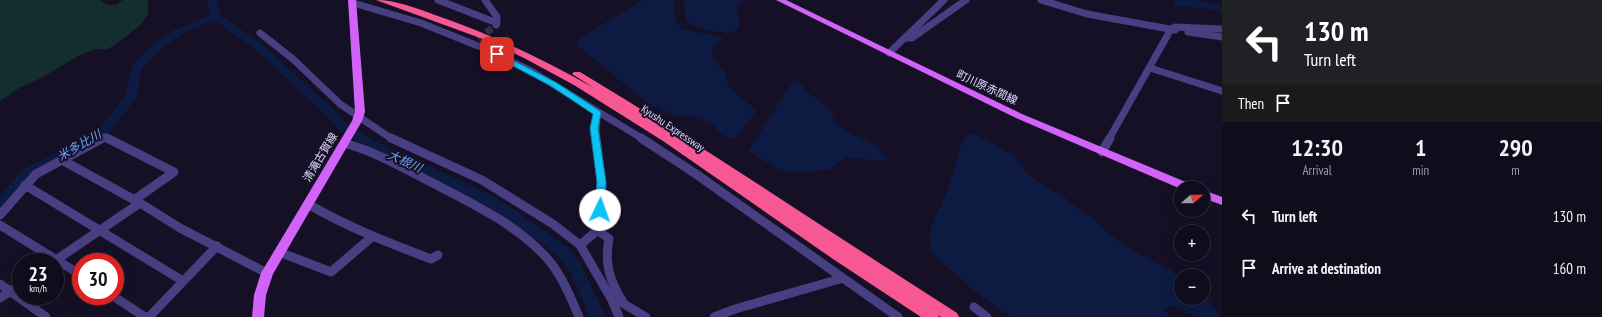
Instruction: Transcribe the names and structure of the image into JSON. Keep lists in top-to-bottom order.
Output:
{
  "streets": {
    "highway": ["Kyushu Expressway"],
    "main road": ["町川原赤間線", "清滝古賀線"]
  },
  "water": ["米多比川", "大根川"],
  "north": "right",
  "page": {
    "turn": ["130 m", "Turn left"],
    "then": "Then",
    "eta": [
      "12:30",
      "Arrival",
      "1",
      "min",
      "290",
      "m"
    ],
    "map_buttons": ["+", "−"],
    "list": [
      {
        "name": "Turn left",
        "value": "130 m"
      },
      {
        "name": "Arrive at destination",
        "value": "160 m"
      }
    ],
    "speed": "23 km/h",
    "limit": "30"
  }
}
